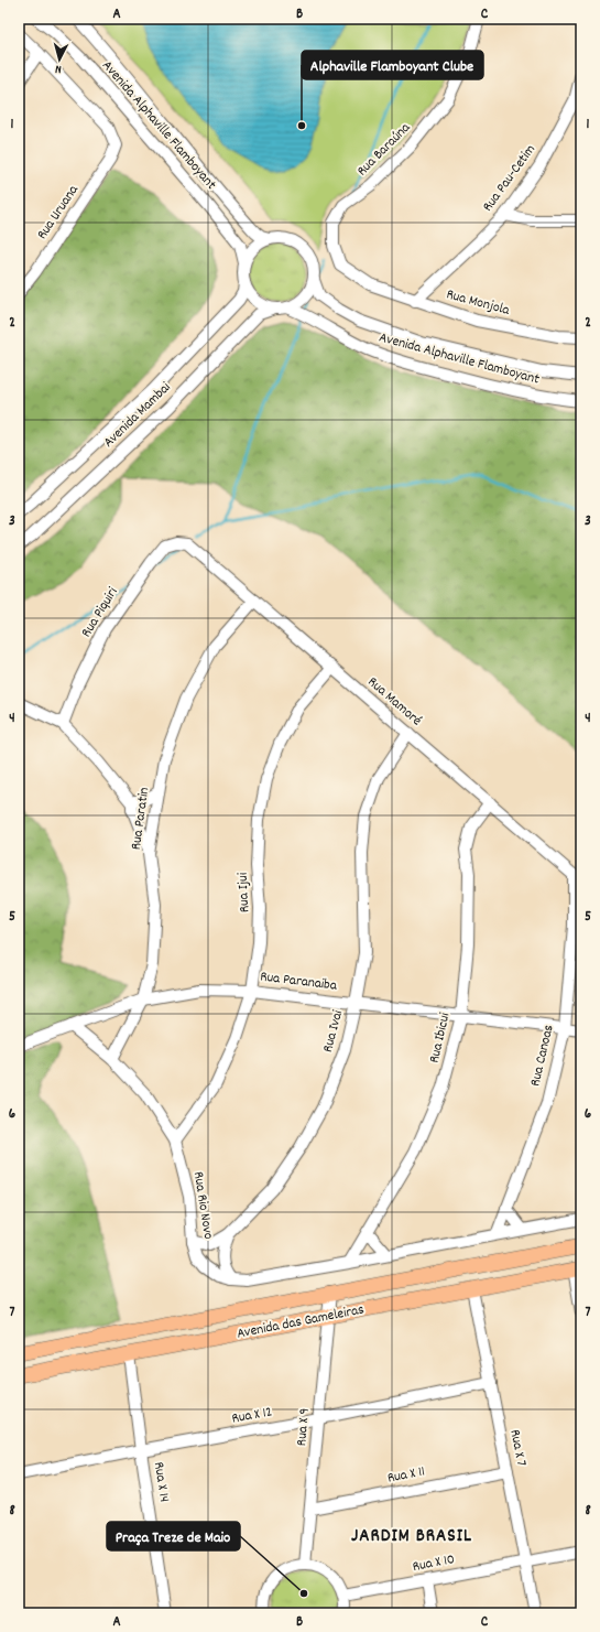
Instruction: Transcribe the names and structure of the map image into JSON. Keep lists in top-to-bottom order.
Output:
{
  "streets": {
    "main road": ["Avenida das Gameleiras"],
    "street": [
      "Avenida Alphaville Flamboyant",
      "Rua Baraúna",
      "Rua Pau-Cetim",
      "Rua Uruana",
      "Rua Monjola",
      "Avenida Mambai",
      "Rua Piquiri",
      "Rua Mamoré",
      "Rua Paratin",
      "Rua Ijui",
      "Rua Paranaiba",
      "Rua Ivai",
      "Rua Ibicui",
      "Rua Canoas",
      "Rua Rio Novo",
      "Rua X 12",
      "Rua X 9",
      "Rua X 7",
      "Rua X 11",
      "Rua X 14",
      "Rua X 10"
    ]
  },
  "crossings": [
    ["Avenida Alphaville Flamboyant", "Avenida Mambai"],
    ["Rua Baraúna", "Rua Monjola"],
    ["Rua Pau-Cetim", "Rua Monjola"],
    ["Rua Piquiri", "Rua Mamoré"],
    ["Rua Mamoré", "Rua Paratin"],
    ["Rua Mamoré", "Rua Ijui"],
    ["Rua Mamoré", "Rua Ivai"],
    ["Rua Mamoré", "Rua Ibicui"],
    ["Rua Mamoré", "Rua Canoas"],
    ["Rua Paratin", "Rua Paranaiba"],
    ["Rua Paratin", "Rua Rio Novo"],
    ["Rua Ijui", "Rua Paranaiba"],
    ["Rua Ijui", "Rua Rio Novo"],
    ["Rua Paranaiba", "Rua Ivai"],
    ["Rua Paranaiba", "Rua Ibicui"],
    ["Rua Paranaiba", "Rua Canoas"],
    ["Rua Paranaiba", "Rua Rio Novo"],
    ["Rua Ivai", "Rua Rio Novo"],
    ["Rua Ibicui", "Rua Rio Novo"],
    ["Rua Canoas", "Rua Rio Novo"],
    ["Avenida das Gameleiras", "Rua X 9"],
    ["Avenida das Gameleiras", "Rua X 7"],
    ["Avenida das Gameleiras", "Rua X 14"],
    ["Rua X 12", "Rua X 9"],
    ["Rua X 12", "Rua X 7"],
    ["Rua X 12", "Rua X 14"],
    ["Rua X 9", "Rua X 11"],
    ["Rua X 7", "Rua X 11"],
    ["Rua X 7", "Rua X 10"]
  ],
  "districts": ["JARDIM BRASIL"],
  "places": ["Alphaville Flamboyant Clube", "Praça Treze de Maio"],
  "north": "bottom",
  "grid": {
    "columns": ["A", "B", "C"],
    "rows": [
      "1",
      "2",
      "3",
      "4",
      "5",
      "6",
      "7",
      "8"
    ]
  }
}
